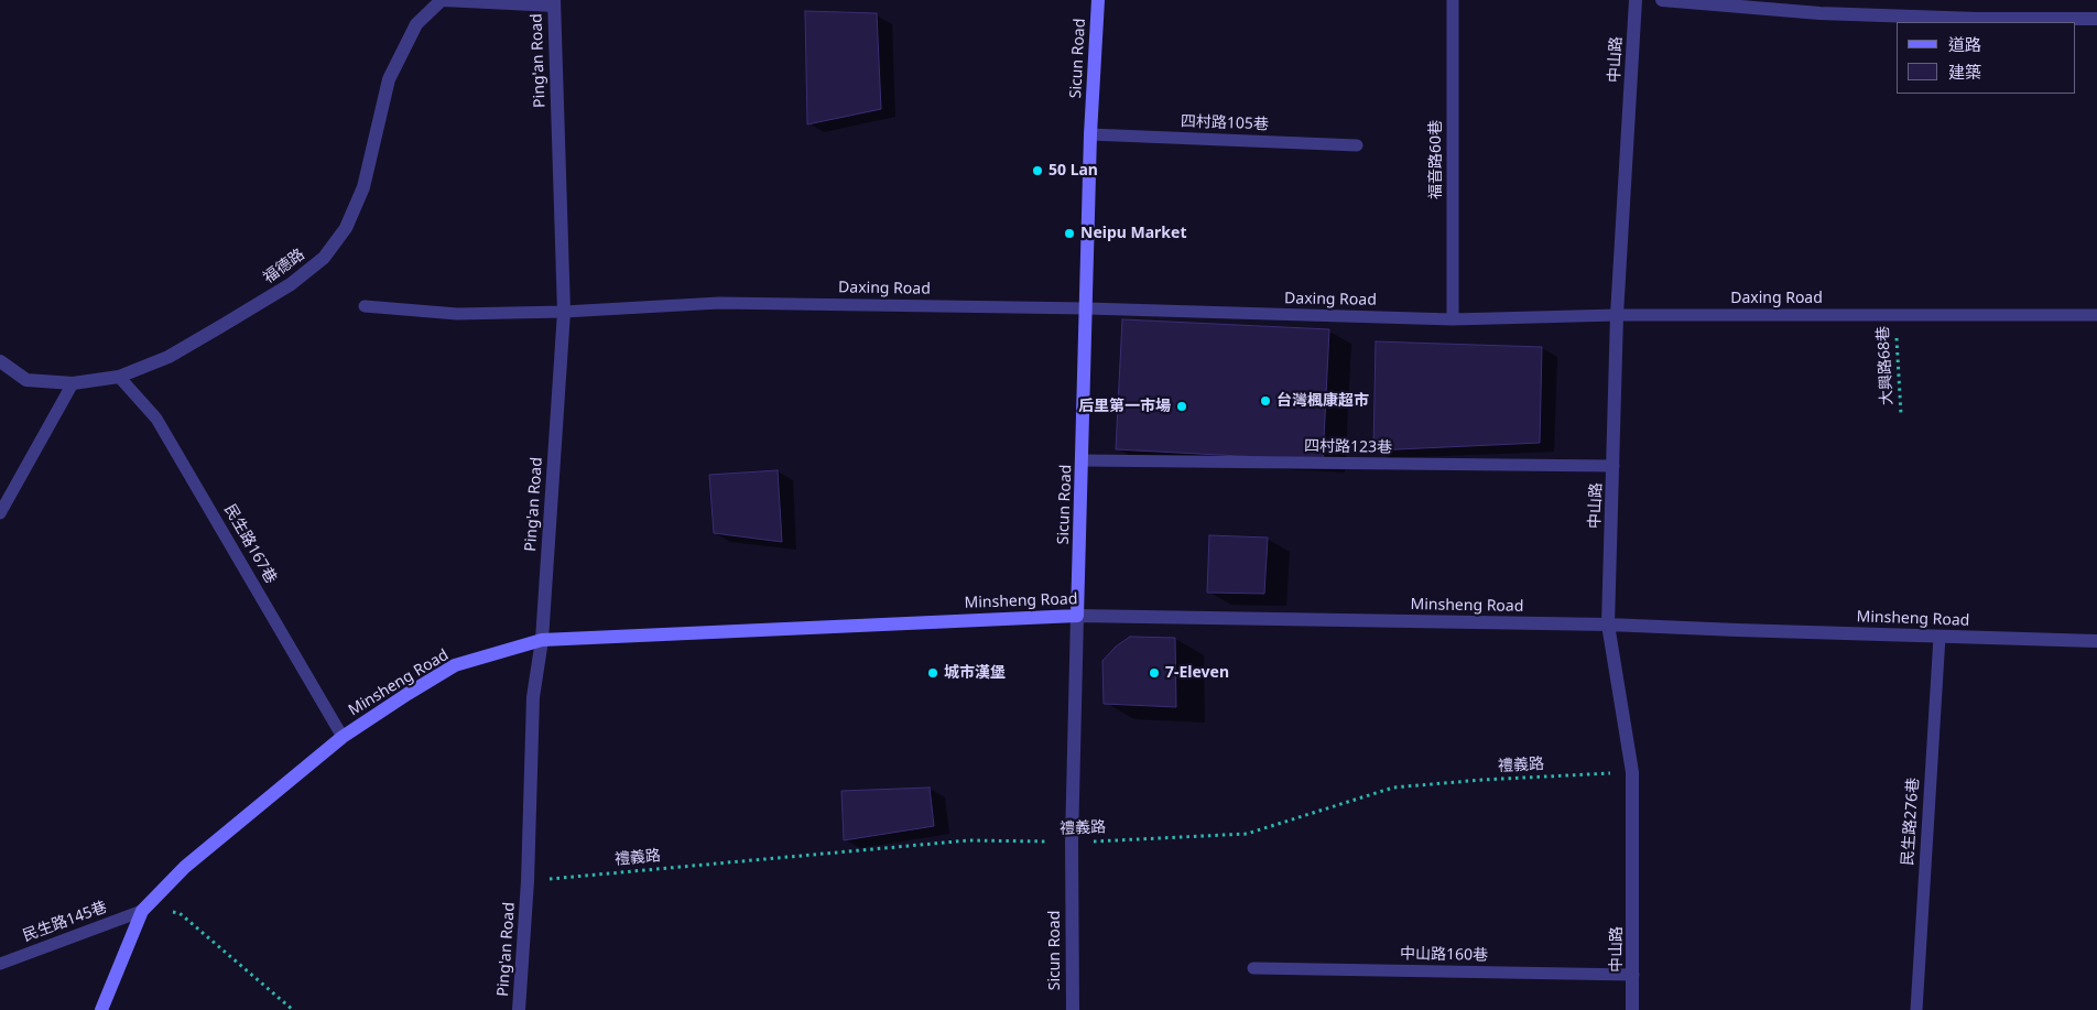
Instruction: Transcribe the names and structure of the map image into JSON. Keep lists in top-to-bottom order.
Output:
{
  "streets": {
    "main road": ["Sicun Road", "Minsheng Road"],
    "street": ["中山路", "Ping'an Road", "福德路"],
    "lane": [
      "四村路105巷",
      "福音路60巷",
      "Daxing Road",
      "四村路123巷",
      "民生路167巷",
      "民生路276巷",
      "民生路145巷",
      "中山路160巷"
    ],
    "path": ["大興路68巷", "禮義路"]
  },
  "crossings": [
    ["Sicun Road", "四村路105巷"],
    ["Sicun Road", "Daxing Road"],
    ["Sicun Road", "四村路123巷"],
    ["Sicun Road", "Minsheng Road"],
    ["Sicun Road", "禮義路"],
    ["中山路", "Daxing Road"],
    ["中山路", "四村路123巷"],
    ["中山路", "Minsheng Road"],
    ["中山路", "禮義路"],
    ["中山路", "中山路160巷"],
    ["Ping'an Road", "福德路"],
    ["Ping'an Road", "Daxing Road"],
    ["Ping'an Road", "Minsheng Road"],
    ["Ping'an Road", "禮義路"],
    ["福音路60巷", "Daxing Road"],
    ["福德路", "民生路167巷"],
    ["Daxing Road", "大興路68巷"],
    ["民生路167巷", "Minsheng Road"],
    ["Minsheng Road", "民生路276巷"],
    ["Minsheng Road", "民生路145巷"]
  ],
  "places": [
    "50 Lan",
    "Neipu Market",
    "台灣楓康超市",
    "后里第一市場",
    "城市漢堡",
    "7-Eleven"
  ],
  "legend": ["道路", "建築"]
}
